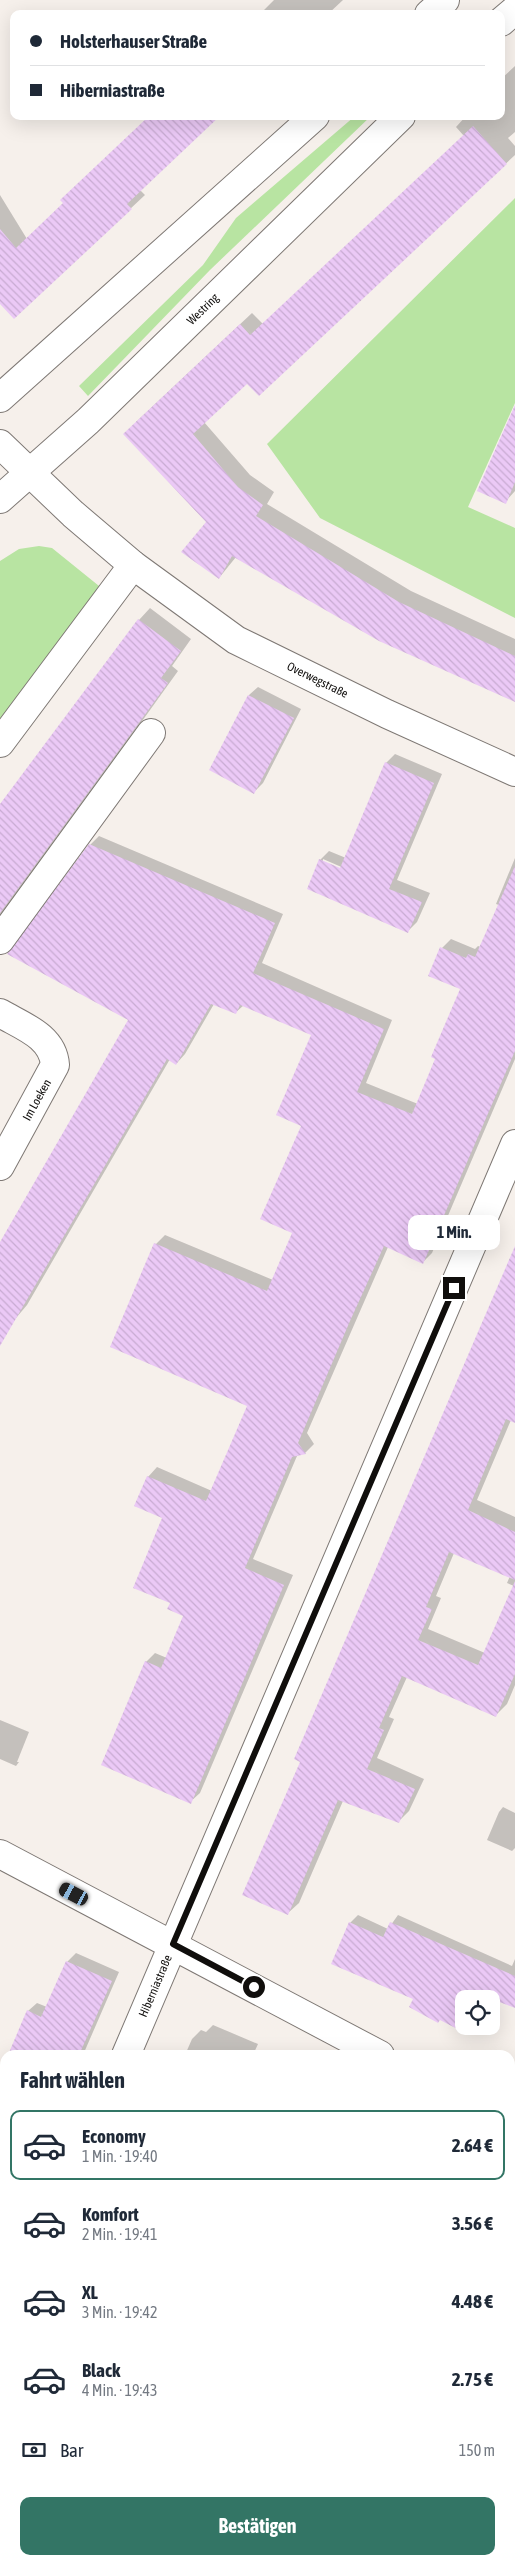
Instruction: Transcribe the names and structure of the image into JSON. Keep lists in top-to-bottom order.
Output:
{
  "streets": {
    "street": [
      "Westring",
      "Overwegstraße",
      "Im Loeken",
      "Hiberniastraße"
    ]
  },
  "crossings": [
    ["Westring", "Overwegstraße"]
  ],
  "page": {
    "banner": ["Holsterhauser Straße", "Hiberniastraße"],
    "bubble": "1 Min.",
    "heading": "Fahrt wählen",
    "list": [
      {
        "name": "Economy",
        "note": "1 Min. · 19:40",
        "value": "2.64 €"
      },
      {
        "name": "Komfort",
        "note": "2 Min. · 19:41",
        "value": "3.56 €"
      },
      {
        "name": "XL",
        "note": "3 Min. · 19:42",
        "value": "4.48 €"
      },
      {
        "name": "Black",
        "note": "4 Min. · 19:43",
        "value": "2.75 €"
      }
    ],
    "pay": ["Bar", "150 m"],
    "buttons": "Bestätigen"
  }
}
